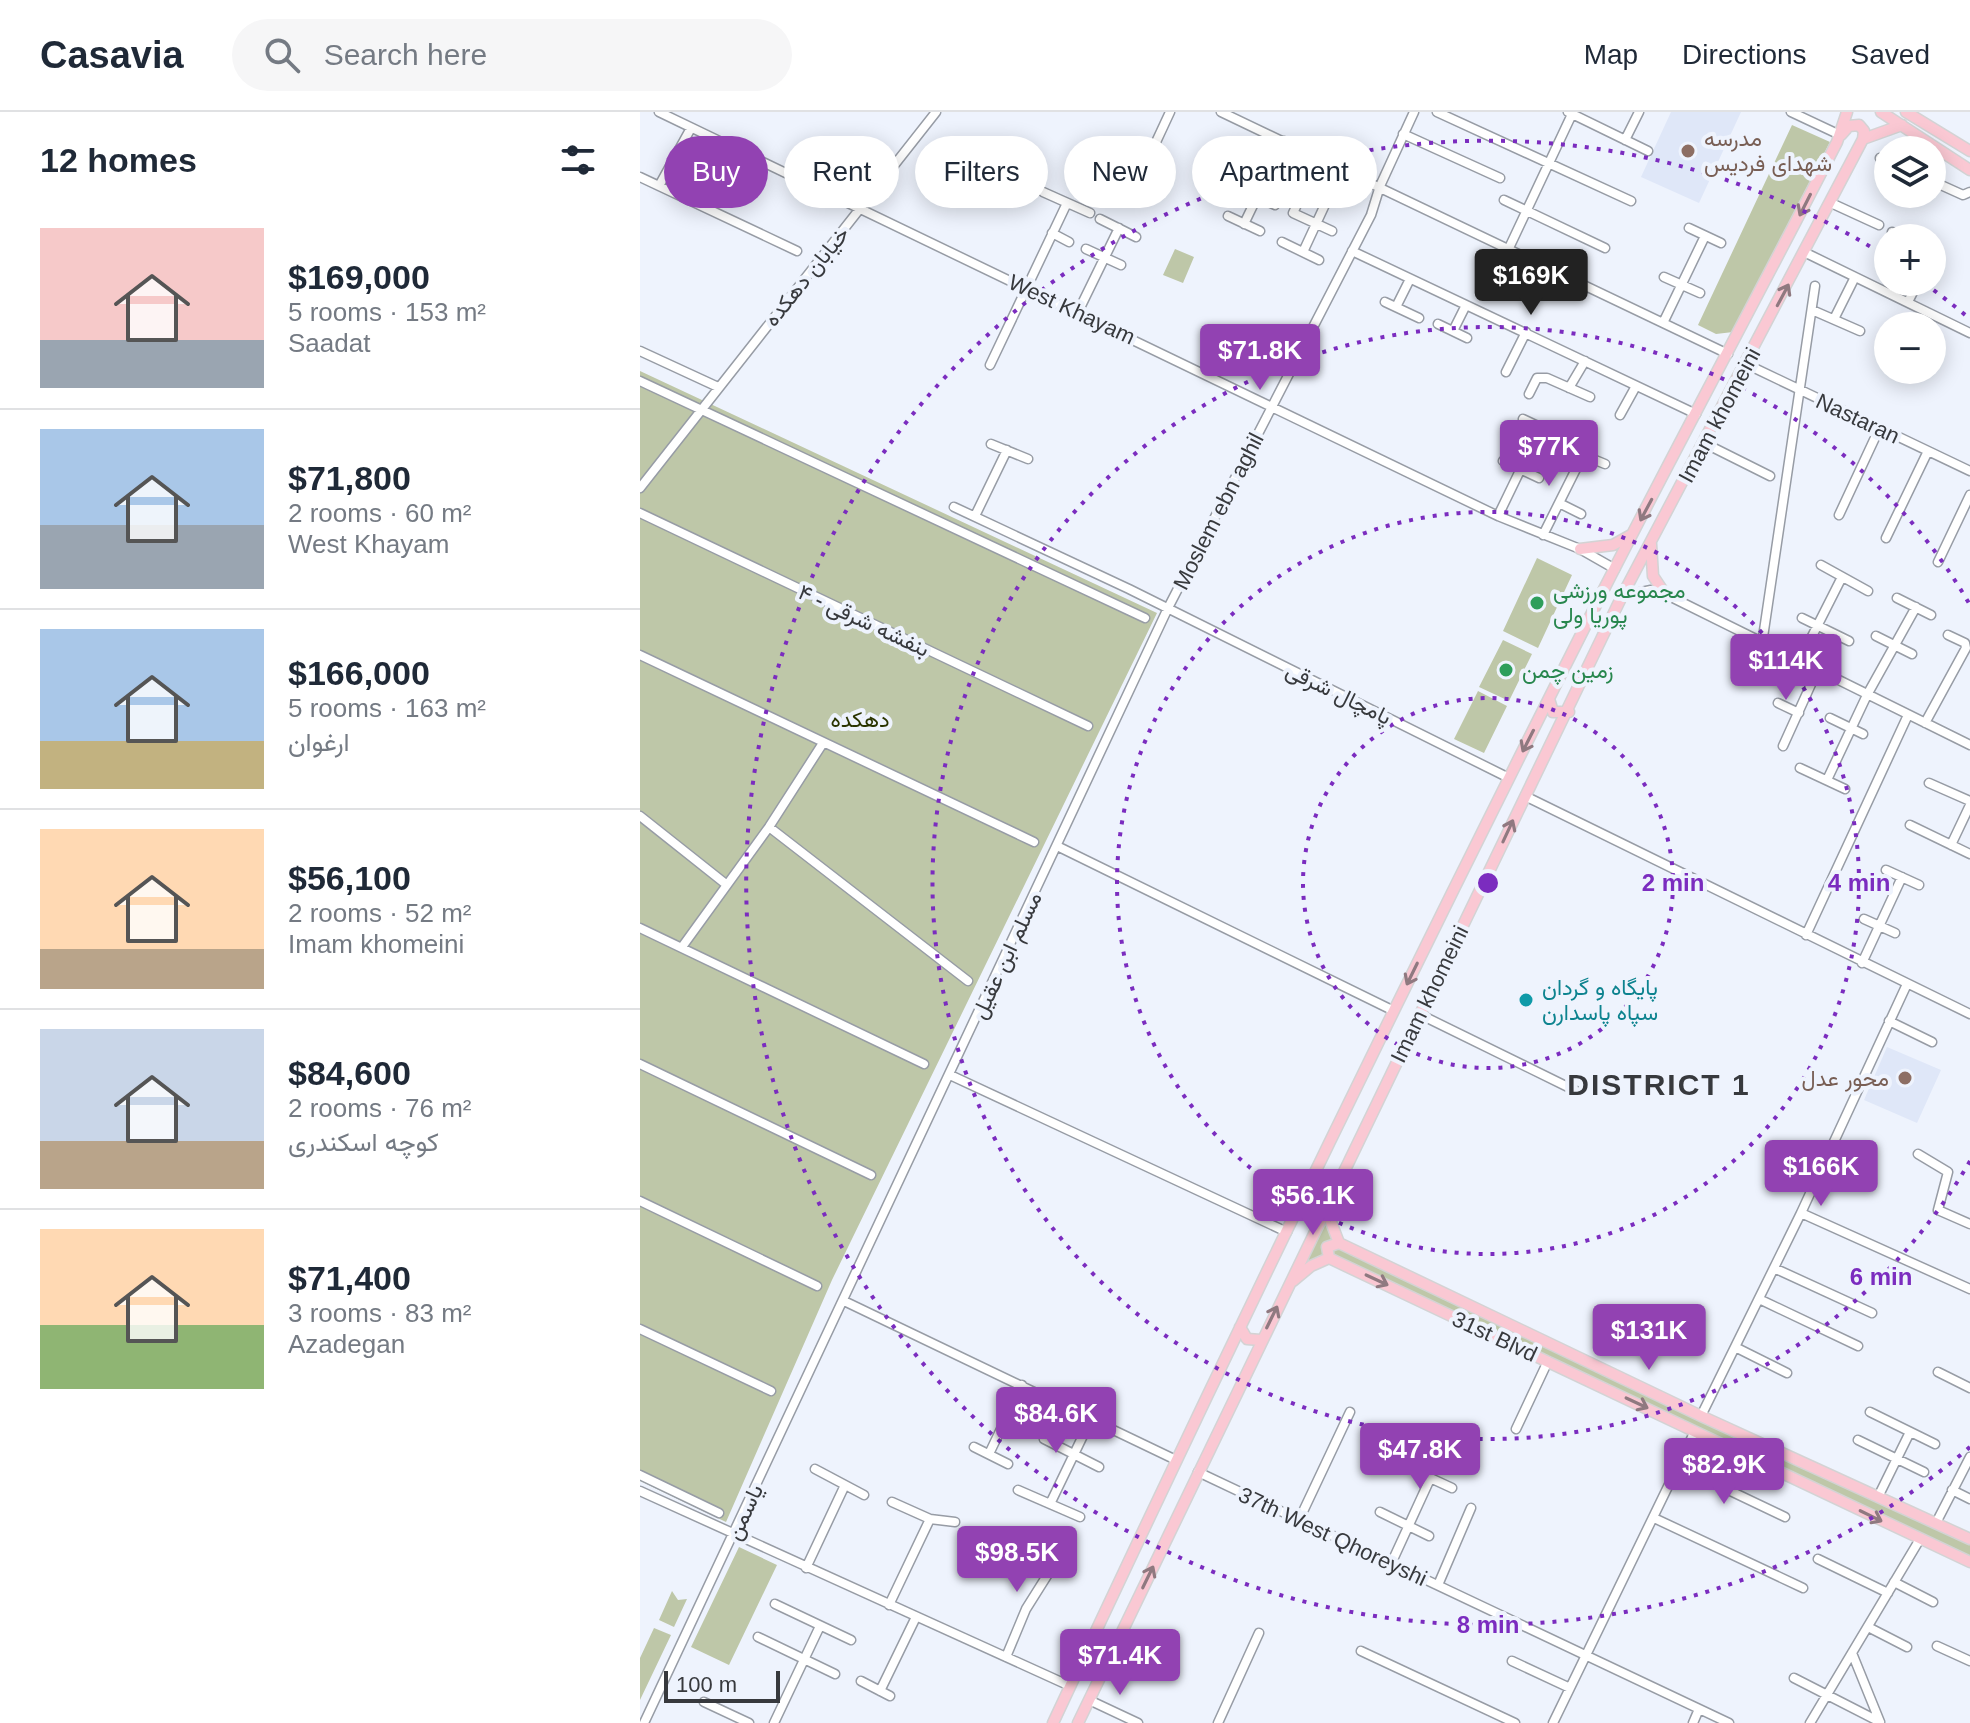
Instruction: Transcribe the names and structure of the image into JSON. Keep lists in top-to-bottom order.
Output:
{
  "streets": {
    "main road": ["Imam khomeini", "31st Blvd"],
    "street": [
      "خیابان دهکده",
      "West Khayam",
      "Nastaran",
      "Moslem ebn aghil",
      "بنفشه شرقی - ۴",
      "پامچال شرقی",
      "مسلم ابن عقیل",
      "یاسمن",
      "37th West Qhoreyshi"
    ]
  },
  "crossings": [
    ["خیابان دهکده", "West Khayam"],
    ["West Khayam", "Imam khomeini"],
    ["West Khayam", "Moslem ebn aghil"],
    ["Imam khomeini", "Nastaran"],
    ["Imam khomeini", "پامچال شرقی"],
    ["Imam khomeini", "37th West Qhoreyshi"],
    ["Moslem ebn aghil", "پامچال شرقی"],
    ["Moslem ebn aghil", "مسلم ابن عقیل"],
    ["پامچال شرقی", "مسلم ابن عقیل"],
    ["مسلم ابن عقیل", "یاسمن"]
  ],
  "districts": ["DISTRICT 1"],
  "parks": ["دهکده"],
  "places": [
    "مدرسه شهدای فردیس",
    "مجموعه ورزشی پوریا ولی",
    "زمین چمن",
    "پایگاه و گردان سپاه پاسدارن",
    "محور عدل"
  ],
  "scale_bar": "100 m",
  "page": {
    "header": "Casavia",
    "search": "Search here",
    "nav": ["Map", "Directions", "Saved"],
    "heading": "12 homes",
    "map_buttons": ["+", "−"],
    "chip": [
      "Buy",
      "Rent",
      "Filters",
      "New",
      "Apartment"
    ],
    "list": [
      {
        "name": "$169,000",
        "note": "5 rooms · 153 m² · Saadat"
      },
      {
        "name": "$71,800",
        "note": "2 rooms · 60 m² · West Khayam"
      },
      {
        "name": "$166,000",
        "note": "5 rooms · 163 m² · ارغوان"
      },
      {
        "name": "$56,100",
        "note": "2 rooms · 52 m² · Imam khomeini"
      },
      {
        "name": "$84,600",
        "note": "2 rooms · 76 m² · کوچه اسکندری"
      },
      {
        "name": "$71,400",
        "note": "3 rooms · 83 m² · Azadegan"
      }
    ],
    "price": [
      "$169K",
      "$71.8K",
      "$77K",
      "$114K",
      "$166K",
      "$56.1K",
      "$131K",
      "$84.6K",
      "$47.8K",
      "$82.9K",
      "$98.5K",
      "$71.4K"
    ],
    "scale": "100 m"
  },
  "rings": [
    "2 min",
    "4 min",
    "6 min",
    "8 min"
  ]
}
